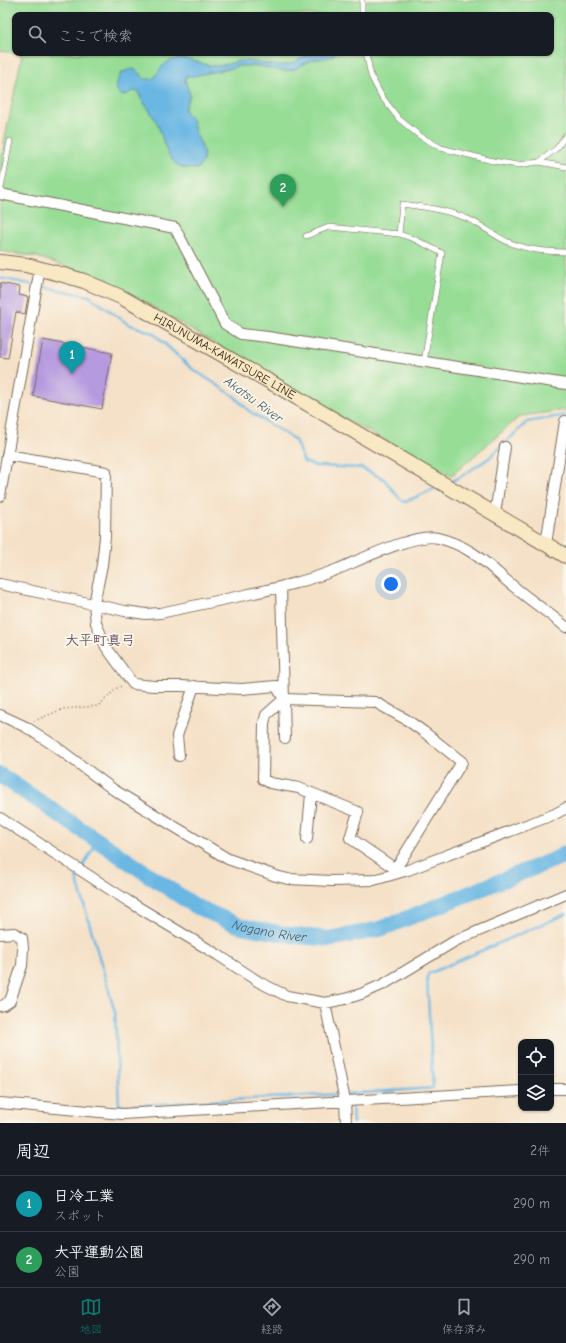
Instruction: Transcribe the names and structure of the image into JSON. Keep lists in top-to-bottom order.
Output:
{
  "streets": {
    "main road": ["HIRUNUMA-KAWATSURE LINE"]
  },
  "districts": ["大平町真弓"],
  "water": ["Akatsu River", "Nagano River"],
  "page": {
    "search": "ここで検索",
    "pins": ["2", "1"],
    "heading": ["周辺", "2件"],
    "list": [
      {
        "mark": "1",
        "name": "日冷工業",
        "note": "スポット",
        "value": "290 m"
      },
      {
        "mark": "2",
        "name": "大平運動公園",
        "note": "公園",
        "value": "290 m"
      }
    ],
    "nav": ["地図", "経路", "保存済み"]
  }
}
